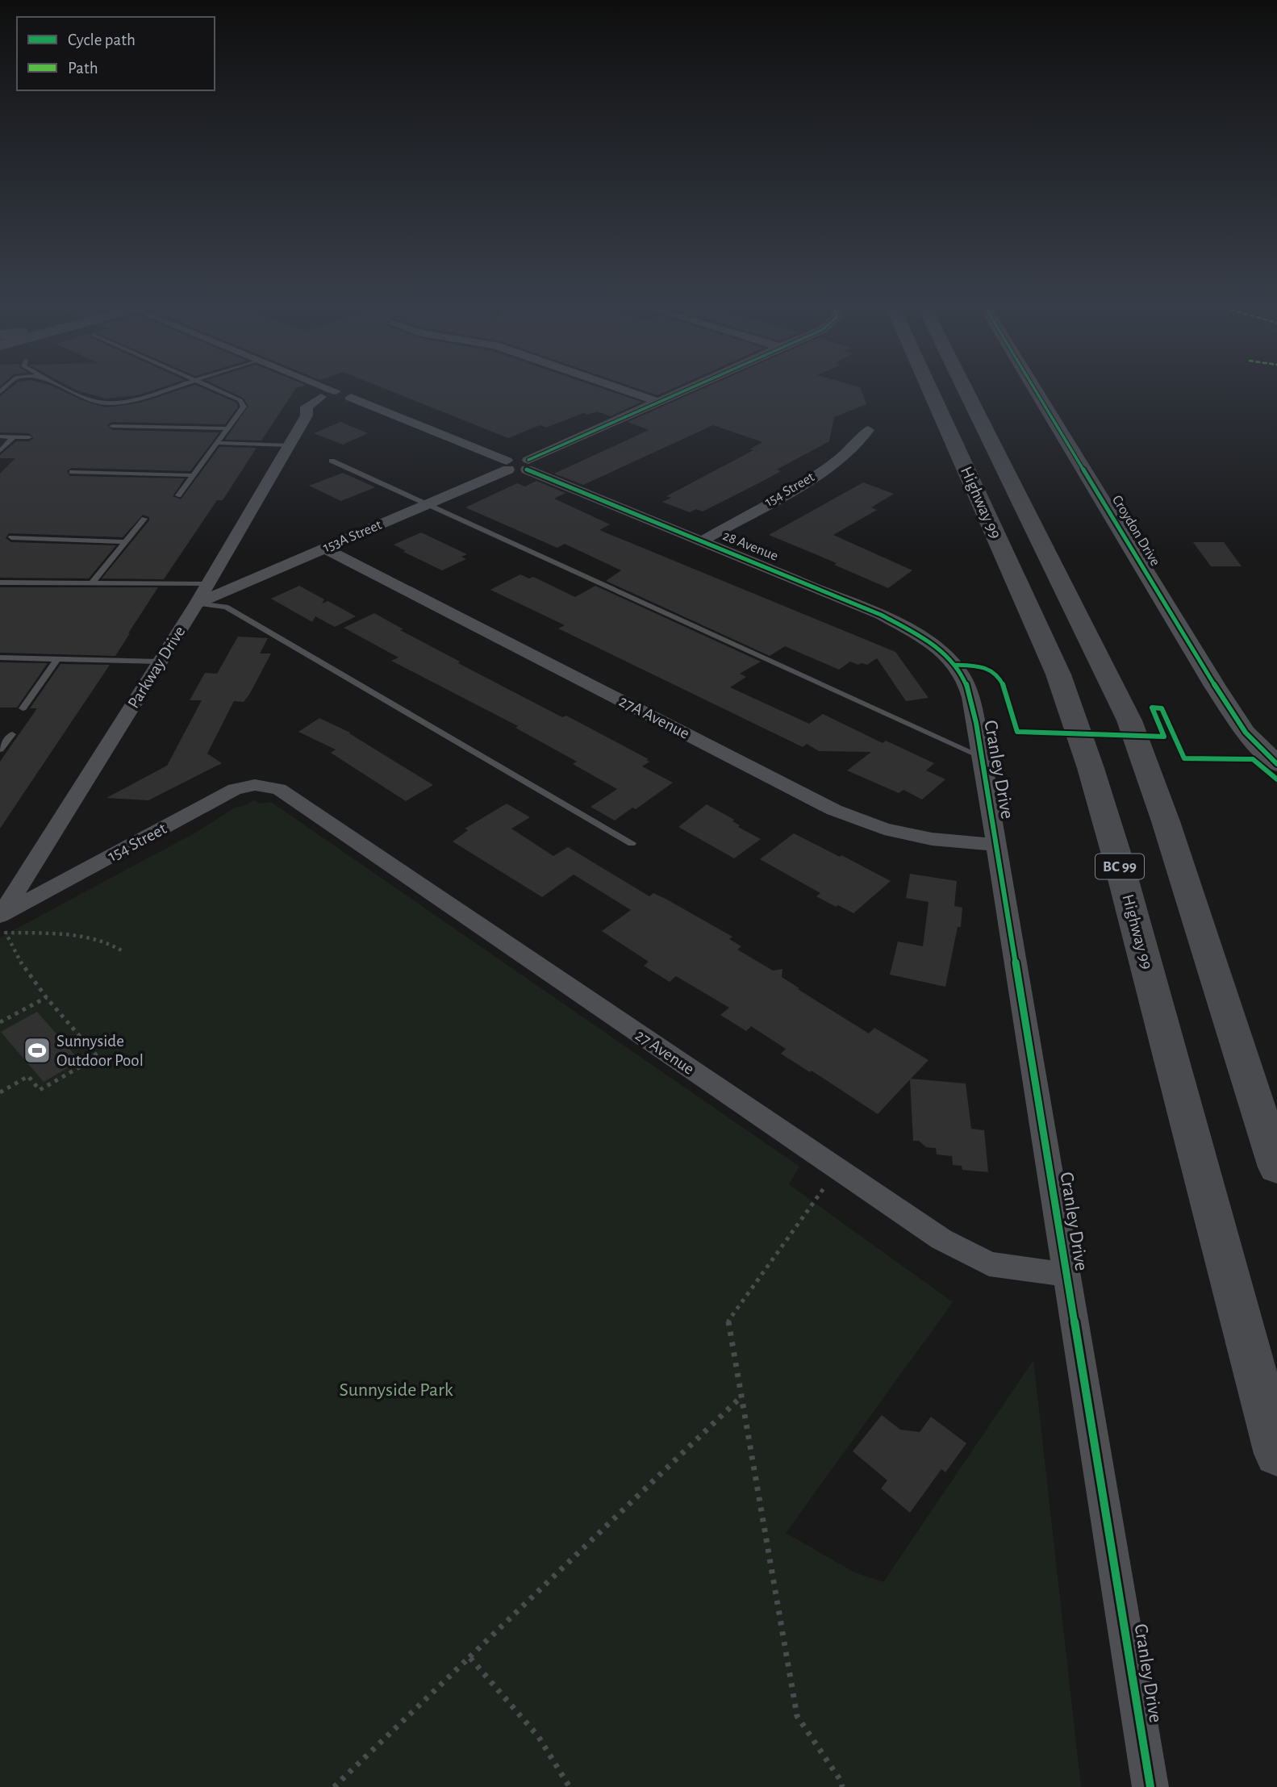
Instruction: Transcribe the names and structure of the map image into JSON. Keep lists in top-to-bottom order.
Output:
{
  "streets": {
    "highway": ["Highway 99", "BC 99"],
    "street": [
      "154 Street",
      "Croydon Drive",
      "153A Street",
      "28 Avenue",
      "Parkway Drive",
      "27A Avenue",
      "Cranley Drive",
      "27 Avenue"
    ]
  },
  "crossings": [
    ["154 Street", "28 Avenue"],
    ["154 Street", "Parkway Drive"],
    ["154 Street", "27 Avenue"],
    ["153A Street", "Parkway Drive"],
    ["153A Street", "27A Avenue"],
    ["28 Avenue", "Cranley Drive"],
    ["27A Avenue", "Cranley Drive"],
    ["Cranley Drive", "27 Avenue"]
  ],
  "parks": ["Sunnyside Park"],
  "places": {
    "sports": ["Sunnyside Outdoor Pool"]
  },
  "legend": ["Cycle path", "Path"]
}
